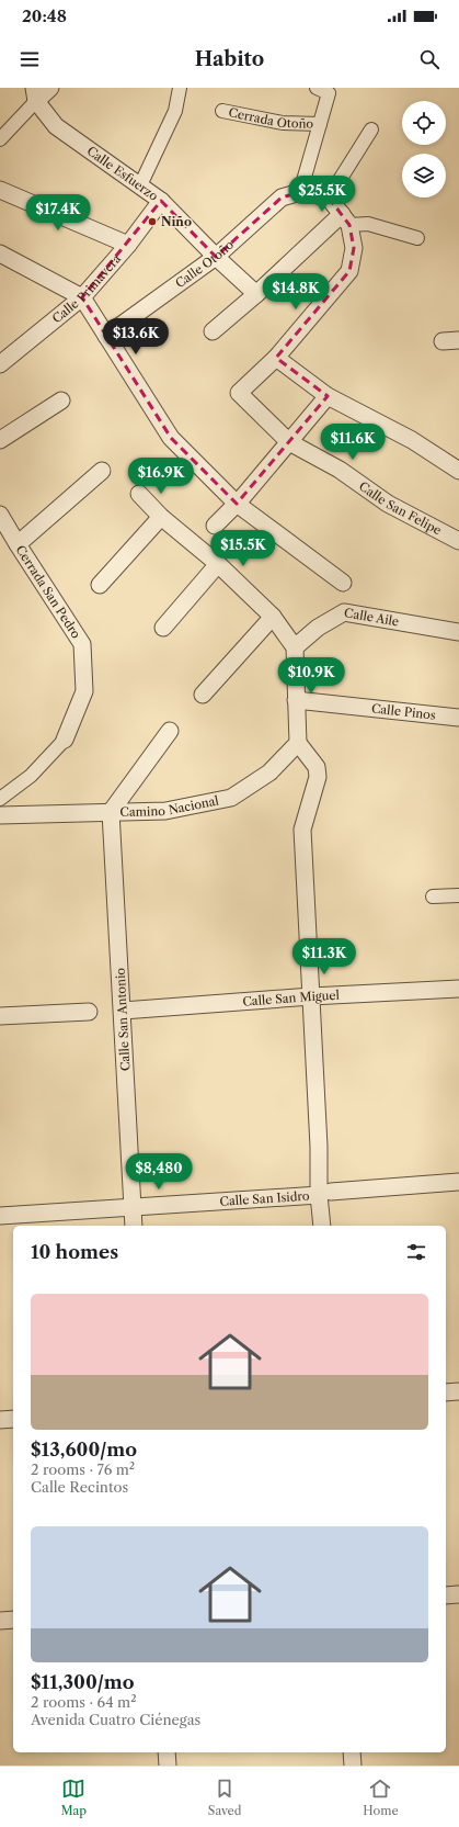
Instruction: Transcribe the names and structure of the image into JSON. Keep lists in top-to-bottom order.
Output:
{
  "streets": {
    "street": [
      "Cerrada Otoño",
      "Calle Esfuerzo",
      "Calle Otoño",
      "Calle Primavera",
      "Calle San Felipe",
      "Cerrada San Pedro",
      "Calle Aile",
      "Calle Pinos",
      "Camino Nacional",
      "Calle San Miguel",
      "Calle San Antonio",
      "Calle San Isidro"
    ]
  },
  "crossings": [
    ["Cerrada Otoño", "Calle Otoño"],
    ["Calle Esfuerzo", "Calle Otoño"],
    ["Calle Esfuerzo", "Calle Primavera"],
    ["Camino Nacional", "Calle San Antonio"],
    ["Calle San Miguel", "Calle San Antonio"],
    ["Calle San Antonio", "Calle San Isidro"]
  ],
  "places": ["Niño"],
  "page": {
    "status": "20:48",
    "header": "Habito",
    "price": [
      "$25.5K",
      "$17.4K",
      "$14.8K",
      "$13.6K",
      "$11.6K",
      "$16.9K",
      "$15.5K",
      "$10.9K",
      "$11.3K",
      "$8,480"
    ],
    "heading": "10 homes",
    "list": [
      {
        "name": "$13,600/mo",
        "note": "2 rooms · 76 m² · Calle Recintos"
      },
      {
        "name": "$11,300/mo",
        "note": "2 rooms · 64 m² · Avenida Cuatro Ciénegas"
      }
    ],
    "tabs": ["Map", "Saved", "Home"]
  }
}
